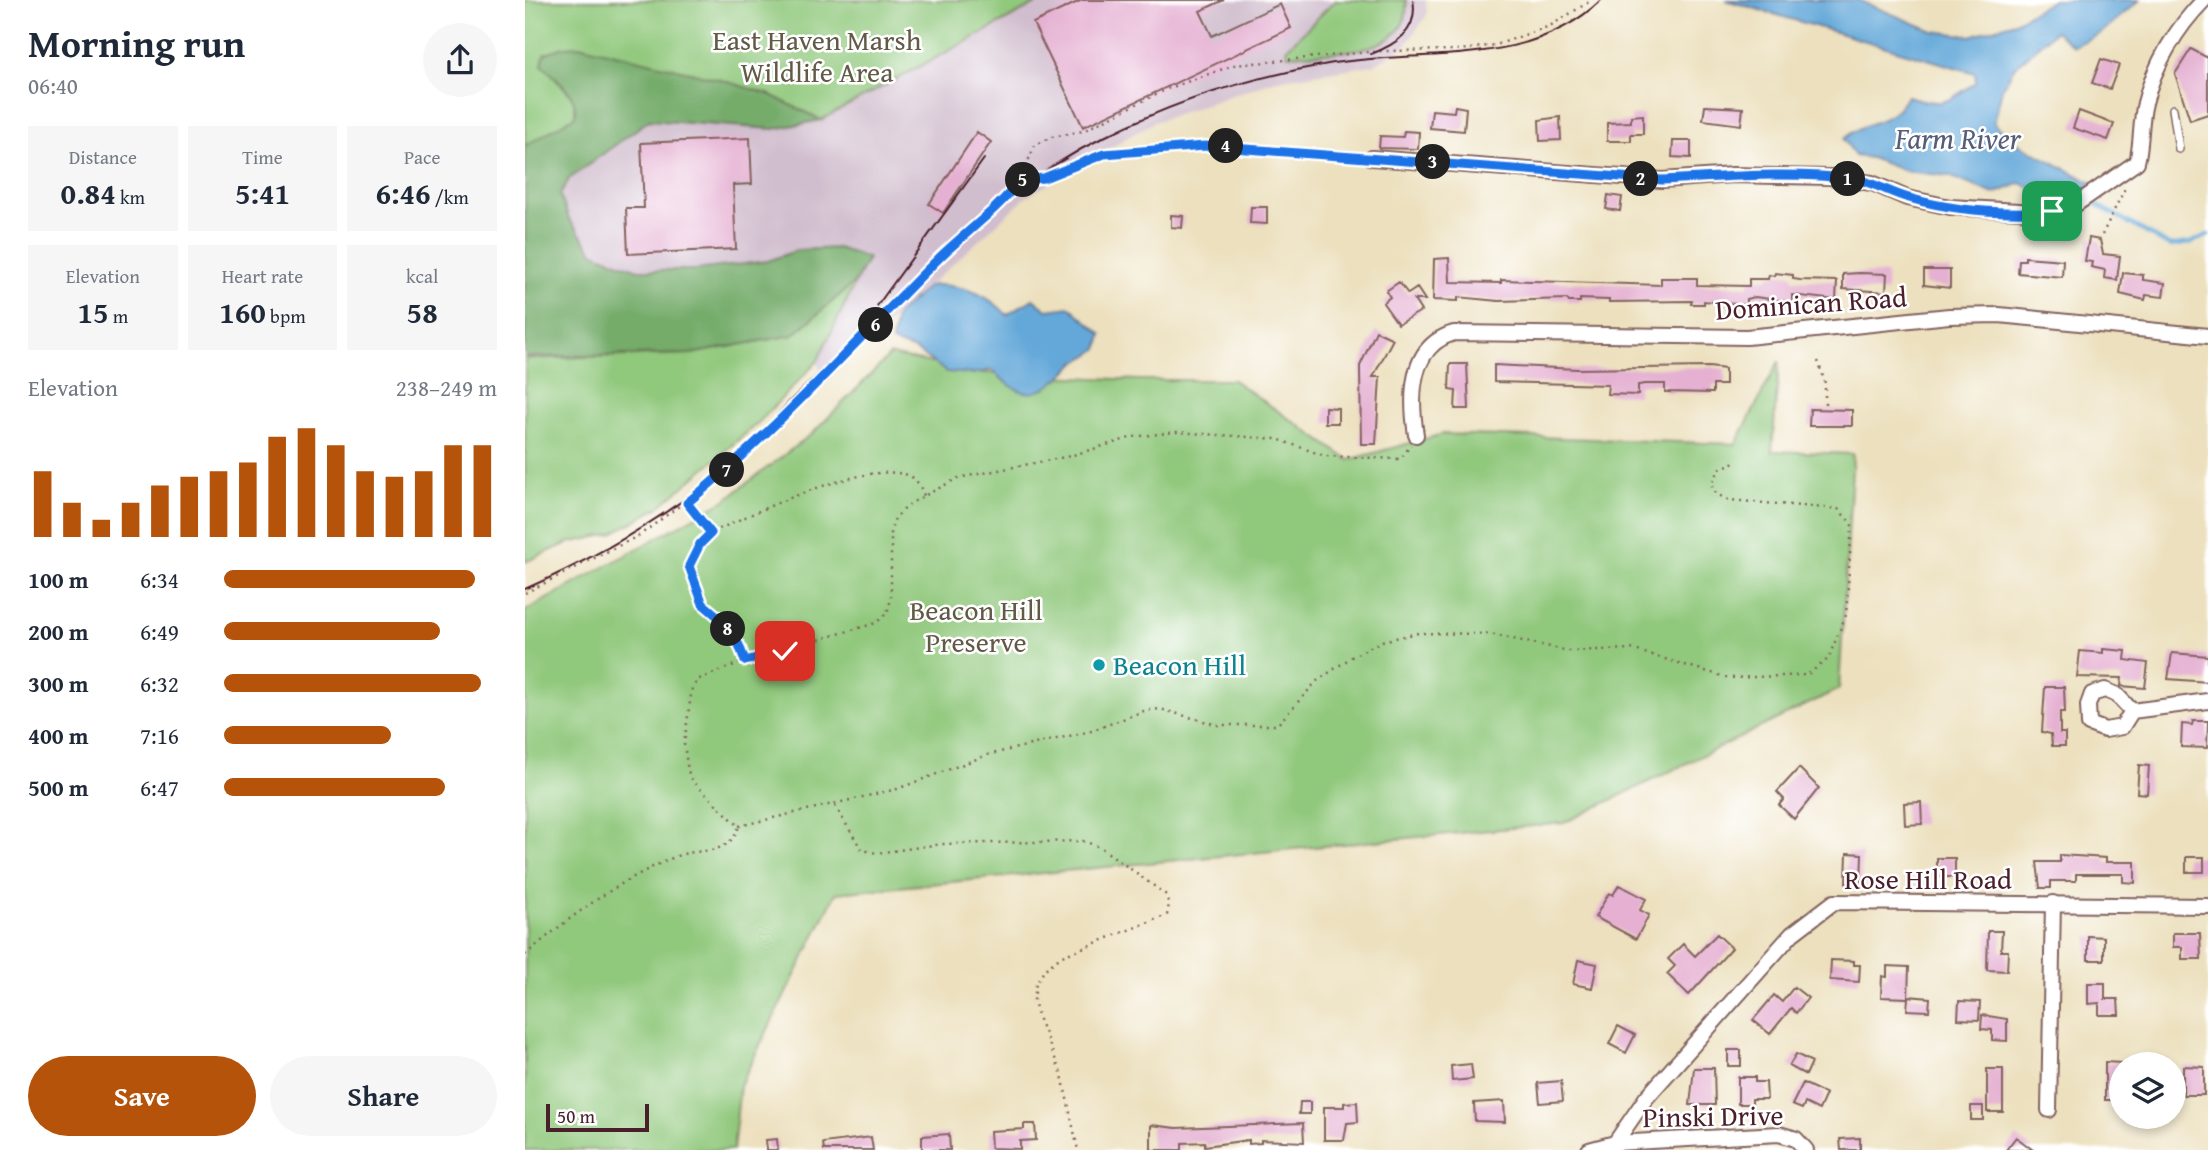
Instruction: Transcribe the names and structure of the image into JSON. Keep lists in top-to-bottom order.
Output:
{
  "streets": {
    "street": ["Dominican Road", "Rose Hill Road", "Pinski Drive"]
  },
  "crossings": [
    ["Rose Hill Road", "Pinski Drive"]
  ],
  "water": ["Farm River"],
  "parks": ["East Haven Marsh Wildlife Area", "Beacon Hill Preserve"],
  "places": ["Beacon Hill"],
  "scale_bar": "50 m",
  "page": {
    "heading": ["Morning run", "06:40"],
    "stats": [
      ["Distance", "0.84 km"],
      ["Time", "5:41"],
      ["Pace", "6:46 /km"],
      ["Elevation", "15 m"],
      ["Heart rate", "160 bpm"],
      ["kcal", "58"]
    ],
    "pins": [
      "4",
      "3",
      "1",
      "2",
      "5",
      "6",
      "7",
      "8"
    ],
    "chart": ["Elevation", "238–249 m"],
    "list": [
      {
        "name": "100 m",
        "note": "6:34"
      },
      {
        "name": "200 m",
        "note": "6:49"
      },
      {
        "name": "300 m",
        "note": "6:32"
      },
      {
        "name": "400 m",
        "note": "7:16"
      },
      {
        "name": "500 m",
        "note": "6:47"
      }
    ],
    "buttons": ["Save", "Share"],
    "scale": "50 m"
  }
}
